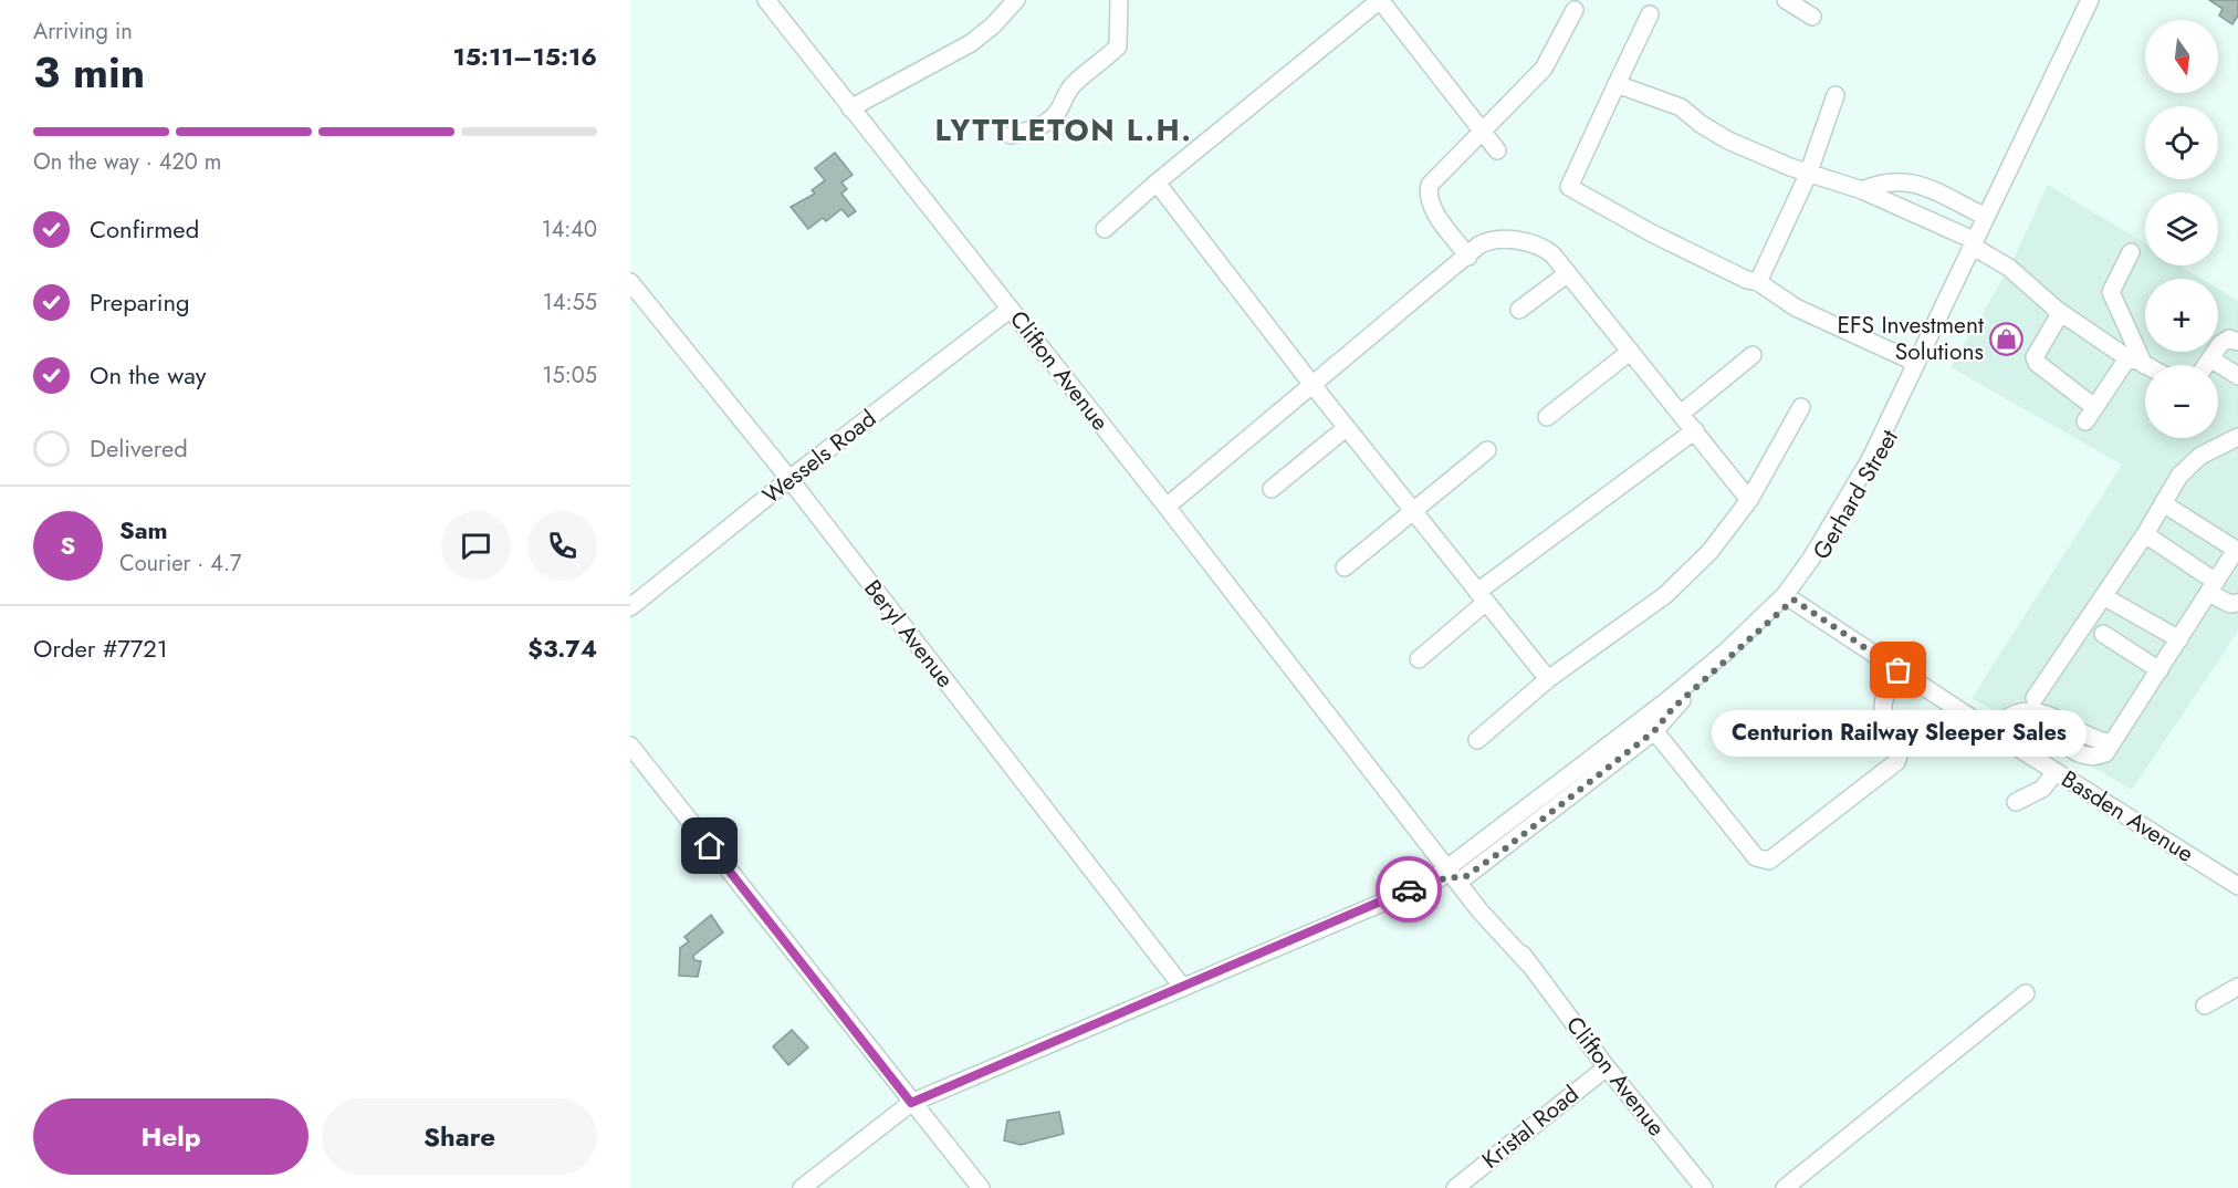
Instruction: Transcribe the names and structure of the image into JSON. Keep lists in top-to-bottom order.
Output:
{
  "streets": {
    "street": [
      "Clifton Avenue",
      "Wessels Road",
      "Gerhard Street",
      "Beryl Avenue",
      "Basden Avenue",
      "Kristal Road"
    ]
  },
  "crossings": [
    ["Clifton Avenue", "Wessels Road"],
    ["Clifton Avenue", "Gerhard Street"],
    ["Clifton Avenue", "Kristal Road"],
    ["Wessels Road", "Beryl Avenue"],
    ["Gerhard Street", "Beryl Avenue"],
    ["Gerhard Street", "Basden Avenue"]
  ],
  "districts": ["LYTTLETON L.H."],
  "places": {
    "shop": ["EFS Investment Solutions"],
    "other": ["Centurion Railway Sleeper Sales"]
  },
  "north": "bottom",
  "page": {
    "heading": ["3 min", "Arriving in", "15:11–15:16"],
    "panel": [
      "Sam",
      "Courier · 4.7",
      "Order #7721",
      "$3.74"
    ],
    "map_buttons": ["+", "−"],
    "bar": "On the way · 420 m",
    "list": [
      ["Confirmed", "14:40"],
      ["Preparing", "14:55"],
      ["On the way", "15:05"],
      "Delivered"
    ],
    "round": "S",
    "bubble": "Centurion Railway Sleeper Sales",
    "buttons": ["Help", "Share"]
  }
}
